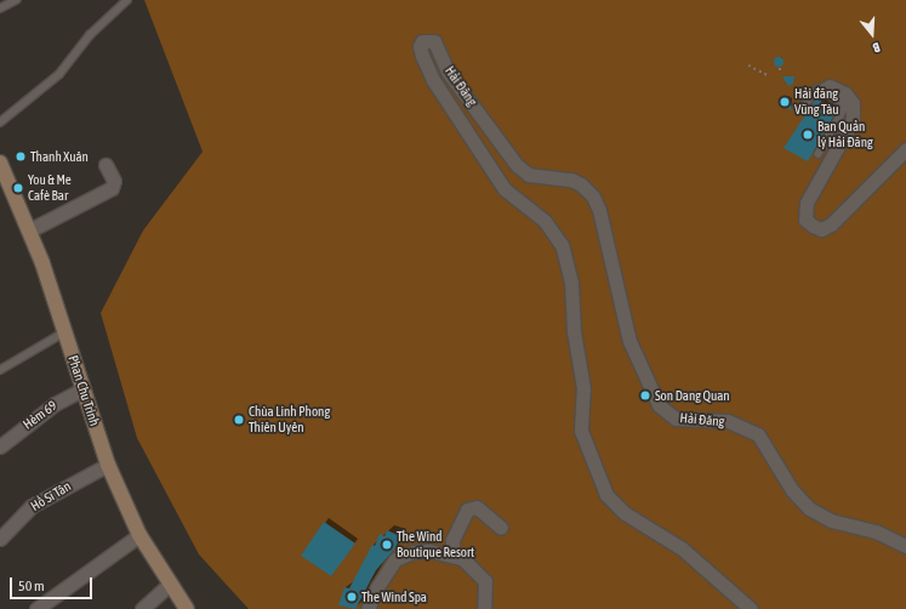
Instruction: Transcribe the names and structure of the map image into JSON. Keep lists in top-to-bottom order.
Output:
{
  "streets": {
    "main road": ["Phan Chu Trinh"],
    "street": ["Hải Đăng", "Hẻm 69", "Hồ Sĩ Tân"]
  },
  "crossings": [
    ["Phan Chu Trinh", "Hẻm 69"],
    ["Phan Chu Trinh", "Hồ Sĩ Tân"]
  ],
  "places": [
    "Hải đăng Vũng Tàu",
    "Ban Quản lý Hải Đăng",
    "Thanh Xuân",
    "You & Me Cafè Bar",
    "Son Dang Quan",
    "Chùa Linh Phong Thiên Uyên",
    "The Wind Boutique Resort",
    "The Wind Spa"
  ],
  "scale_bar": "50 m",
  "north": "bottom"
}
